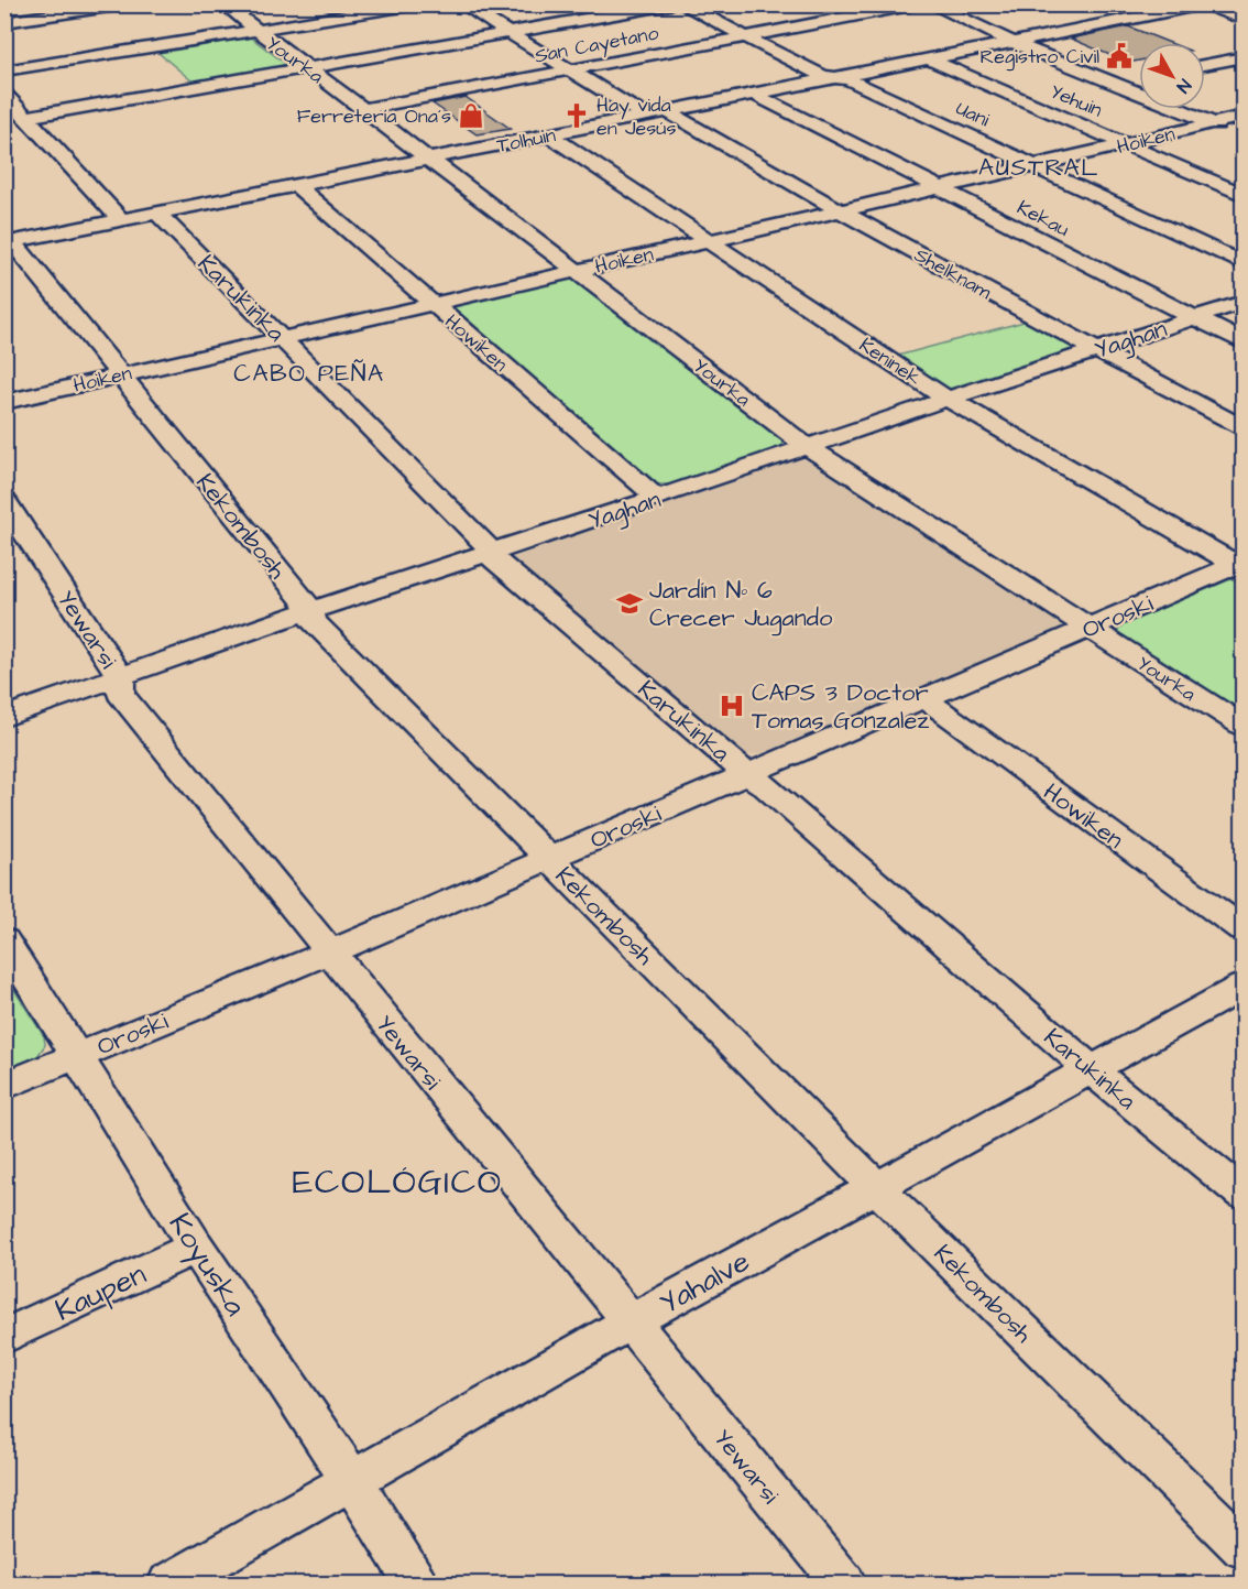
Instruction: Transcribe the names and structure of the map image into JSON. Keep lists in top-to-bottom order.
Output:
{
  "streets": {
    "street": [
      "San Cayetano",
      "Yourka",
      "Yehuin",
      "Uani",
      "Tolhuin",
      "Hoiken",
      "Kekau",
      "Shelknam",
      "Karukinka",
      "Yaghan",
      "Howiken",
      "Keninek",
      "Kekombosh",
      "Oroski",
      "Yewarsi",
      "Koyuska",
      "Yahalve",
      "Kaupen"
    ]
  },
  "crossings": [
    ["San Cayetano", "Yourka"],
    ["San Cayetano", "Uani"],
    ["Yourka", "Tolhuin"],
    ["Yourka", "Hoiken"],
    ["Yourka", "Yaghan"],
    ["Yourka", "Oroski"],
    ["Yehuin", "Tolhuin"],
    ["Yehuin", "Hoiken"],
    ["Uani", "Tolhuin"],
    ["Uani", "Hoiken"],
    ["Tolhuin", "Kekau"],
    ["Tolhuin", "Shelknam"],
    ["Tolhuin", "Karukinka"],
    ["Tolhuin", "Howiken"],
    ["Tolhuin", "Keninek"],
    ["Tolhuin", "Kekombosh"],
    ["Hoiken", "Kekau"],
    ["Hoiken", "Shelknam"],
    ["Hoiken", "Karukinka"],
    ["Hoiken", "Howiken"],
    ["Hoiken", "Keninek"],
    ["Hoiken", "Kekombosh"],
    ["Kekau", "Yaghan"],
    ["Shelknam", "Yaghan"],
    ["Karukinka", "Yaghan"],
    ["Karukinka", "Oroski"],
    ["Karukinka", "Yahalve"],
    ["Yaghan", "Howiken"],
    ["Yaghan", "Keninek"],
    ["Yaghan", "Kekombosh"],
    ["Yaghan", "Yewarsi"],
    ["Howiken", "Oroski"],
    ["Keninek", "Oroski"],
    ["Kekombosh", "Oroski"],
    ["Kekombosh", "Yahalve"],
    ["Oroski", "Yewarsi"],
    ["Oroski", "Koyuska"],
    ["Yewarsi", "Yahalve"],
    ["Koyuska", "Yahalve"],
    ["Koyuska", "Kaupen"]
  ],
  "districts": ["AUSTRAL", "CABO PEÑA", "ECOLÓGICO"],
  "places": {
    "public building": ["Registro Civil"],
    "shop": ["Ferretería Ona´s"],
    "church": ["Hay vida en Jesús"],
    "school or university": ["Jardín Nº 6 Crecer Jugando"],
    "hospital": ["CAPS 3 Doctor Tomas Gonzalez"]
  },
  "north": "bottom right"
}
